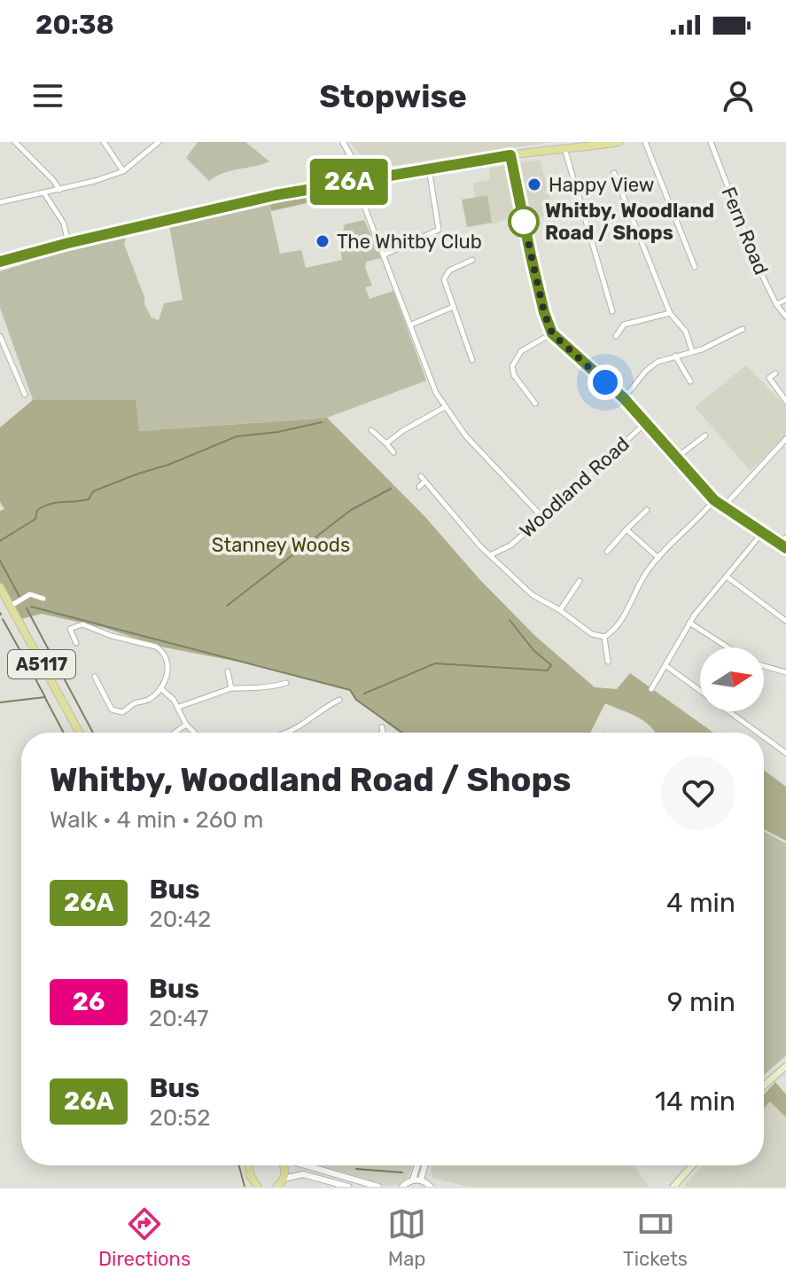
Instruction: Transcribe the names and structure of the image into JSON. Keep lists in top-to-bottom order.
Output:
{
  "streets": {
    "main road": ["A5117"],
    "street": ["Fern Road", "Woodland Road"]
  },
  "parks": ["Stanney Woods"],
  "places": ["Happy View", "Whitby, Woodland Road / Shops", "The Whitby Club"],
  "lines": ["bus line 26A"],
  "north": "right",
  "page": {
    "status": "20:38",
    "header": "Stopwise",
    "on_map": "26A",
    "heading": ["Whitby, Woodland Road / Shops", "Walk · 4 min · 260 m"],
    "list": [
      {
        "mark": "26A",
        "name": "Bus",
        "note": "20:42",
        "value": "4 min"
      },
      {
        "mark": "26",
        "name": "Bus",
        "note": "20:47",
        "value": "9 min"
      },
      {
        "mark": "26A",
        "name": "Bus",
        "note": "20:52",
        "value": "14 min"
      }
    ],
    "tabs": ["Directions", "Map", "Tickets"]
  }
}
